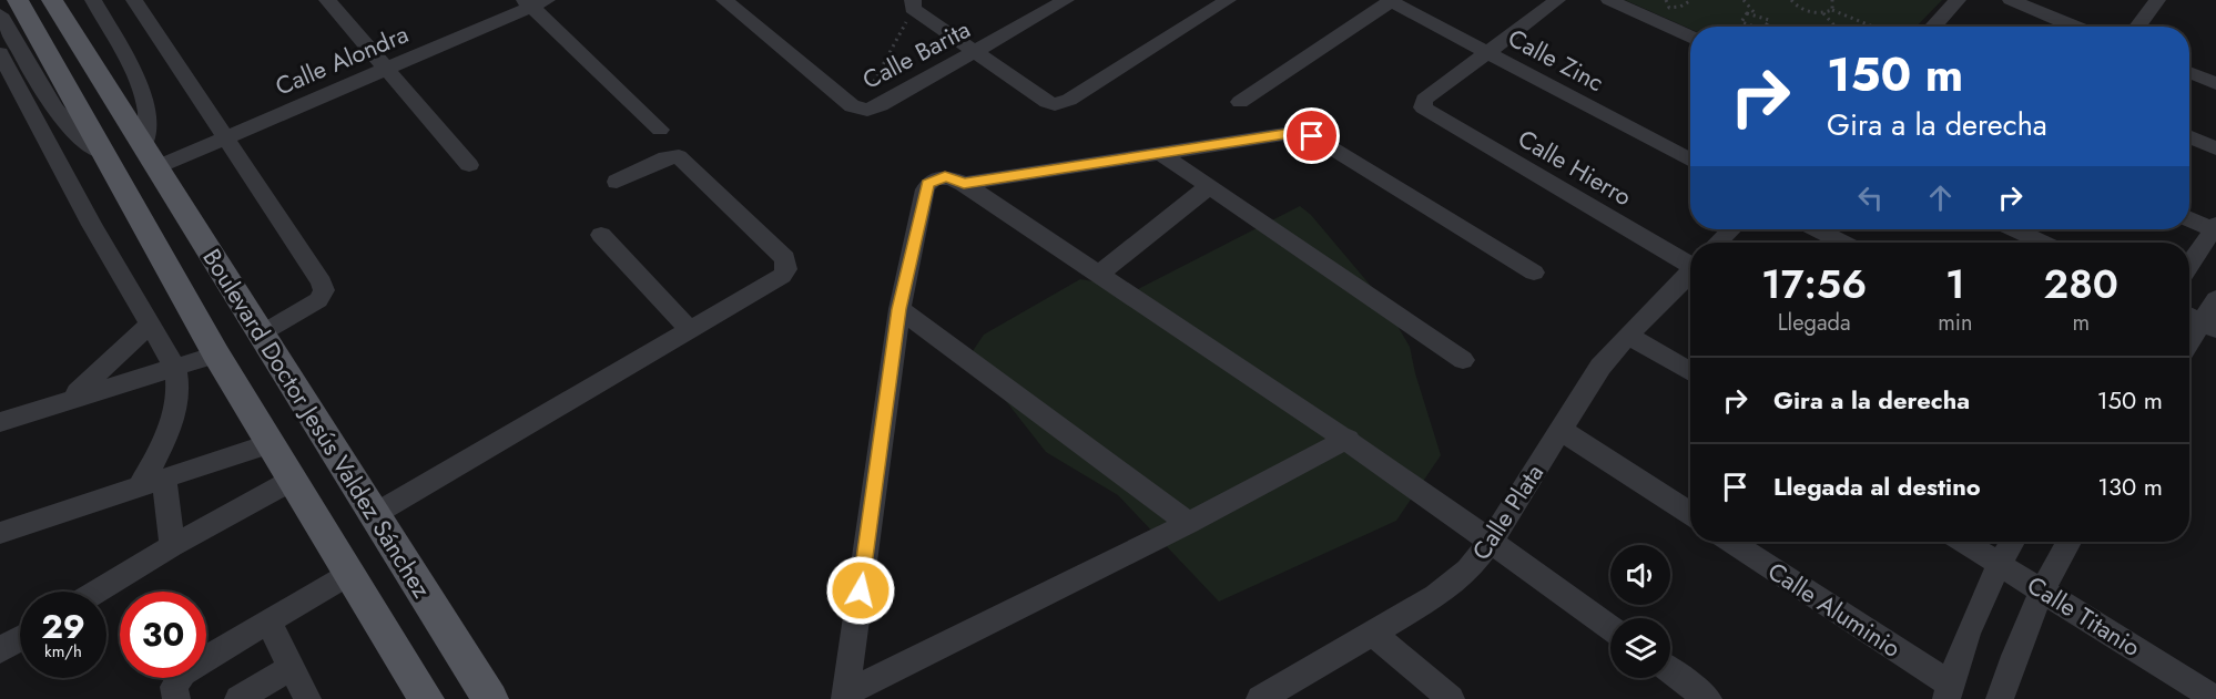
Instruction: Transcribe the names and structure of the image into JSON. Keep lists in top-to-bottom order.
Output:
{
  "streets": {
    "main road": ["Boulevard Doctor Jesús Valdez Sánchez"],
    "street": [
      "Calle Barita",
      "Calle Alondra",
      "Calle Zinc",
      "Calle Hierro",
      "Calle Plata",
      "Calle Aluminio",
      "Calle Titanio"
    ]
  },
  "crossings": [
    ["Calle Alondra", "Boulevard Doctor Jesús Valdez Sánchez"],
    ["Calle Zinc", "Calle Hierro"]
  ],
  "page": {
    "turn": ["150 m", "Gira a la derecha"],
    "eta": [
      "17:56",
      "Llegada",
      "1",
      "min",
      "280",
      "m"
    ],
    "list": [
      {
        "name": "Gira a la derecha",
        "value": "150 m"
      },
      {
        "name": "Llegada al destino",
        "value": "130 m"
      }
    ],
    "speed": "29 km/h",
    "limit": "30"
  }
}
